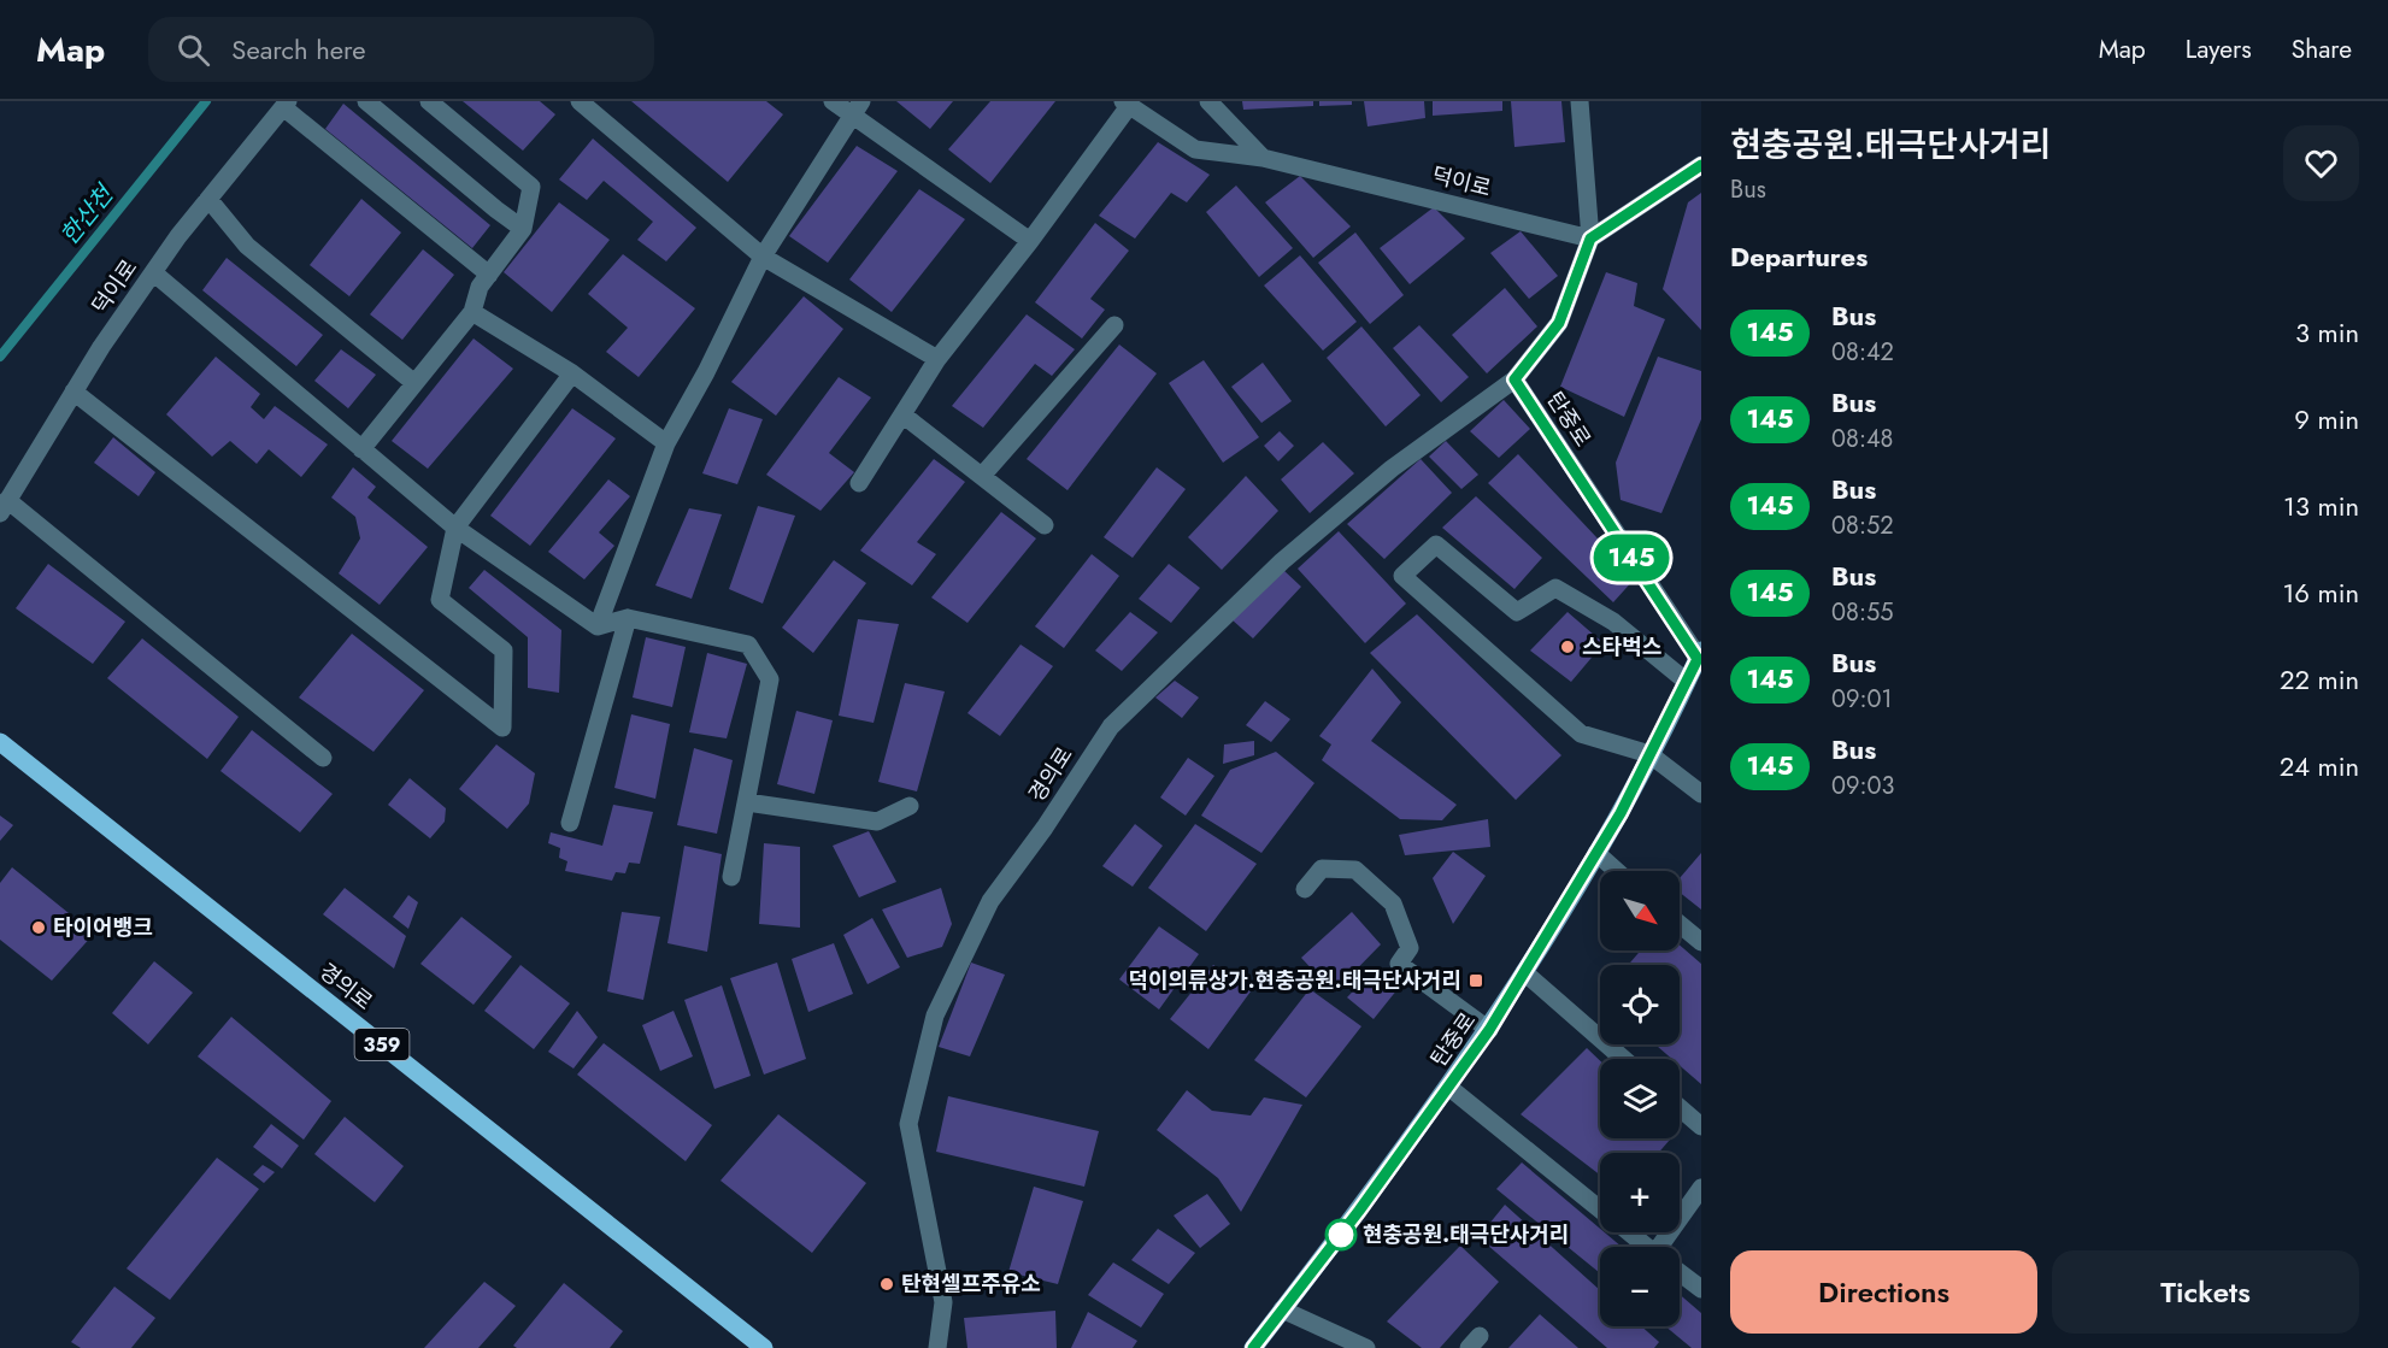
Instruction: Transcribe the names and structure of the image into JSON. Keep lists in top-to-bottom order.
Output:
{
  "streets": {
    "main road": ["탄중로", "경의로", "359"],
    "street": ["덕이로"]
  },
  "crossings": [
    ["탄중로", "경의로"]
  ],
  "water": ["한산천"],
  "places": {
    "other": [
      "스타벅스",
      "타이어뱅크",
      "현충공원.태극단사거리",
      "탄현셀프주유소"
    ],
    "transit": ["덕이의류상가.현충공원.태극단사거리"]
  },
  "lines": ["bus line 145"],
  "north": "bottom right",
  "page": {
    "header": "Map",
    "search": "Search here",
    "nav": ["Map", "Layers", "Share"],
    "on_map": "145",
    "heading": [
      ["현충공원.태극단사거리", "Bus"],
      "Departures"
    ],
    "list": [
      {
        "mark": "145",
        "name": "Bus",
        "note": "08:42",
        "value": "3 min"
      },
      {
        "mark": "145",
        "name": "Bus",
        "note": "08:48",
        "value": "9 min"
      },
      {
        "mark": "145",
        "name": "Bus",
        "note": "08:52",
        "value": "13 min"
      },
      {
        "mark": "145",
        "name": "Bus",
        "note": "08:55",
        "value": "16 min"
      },
      {
        "mark": "145",
        "name": "Bus",
        "note": "09:01",
        "value": "22 min"
      },
      {
        "mark": "145",
        "name": "Bus",
        "note": "09:03",
        "value": "24 min"
      }
    ],
    "map_buttons": ["+", "−"],
    "buttons": ["Directions", "Tickets"]
  }
}
